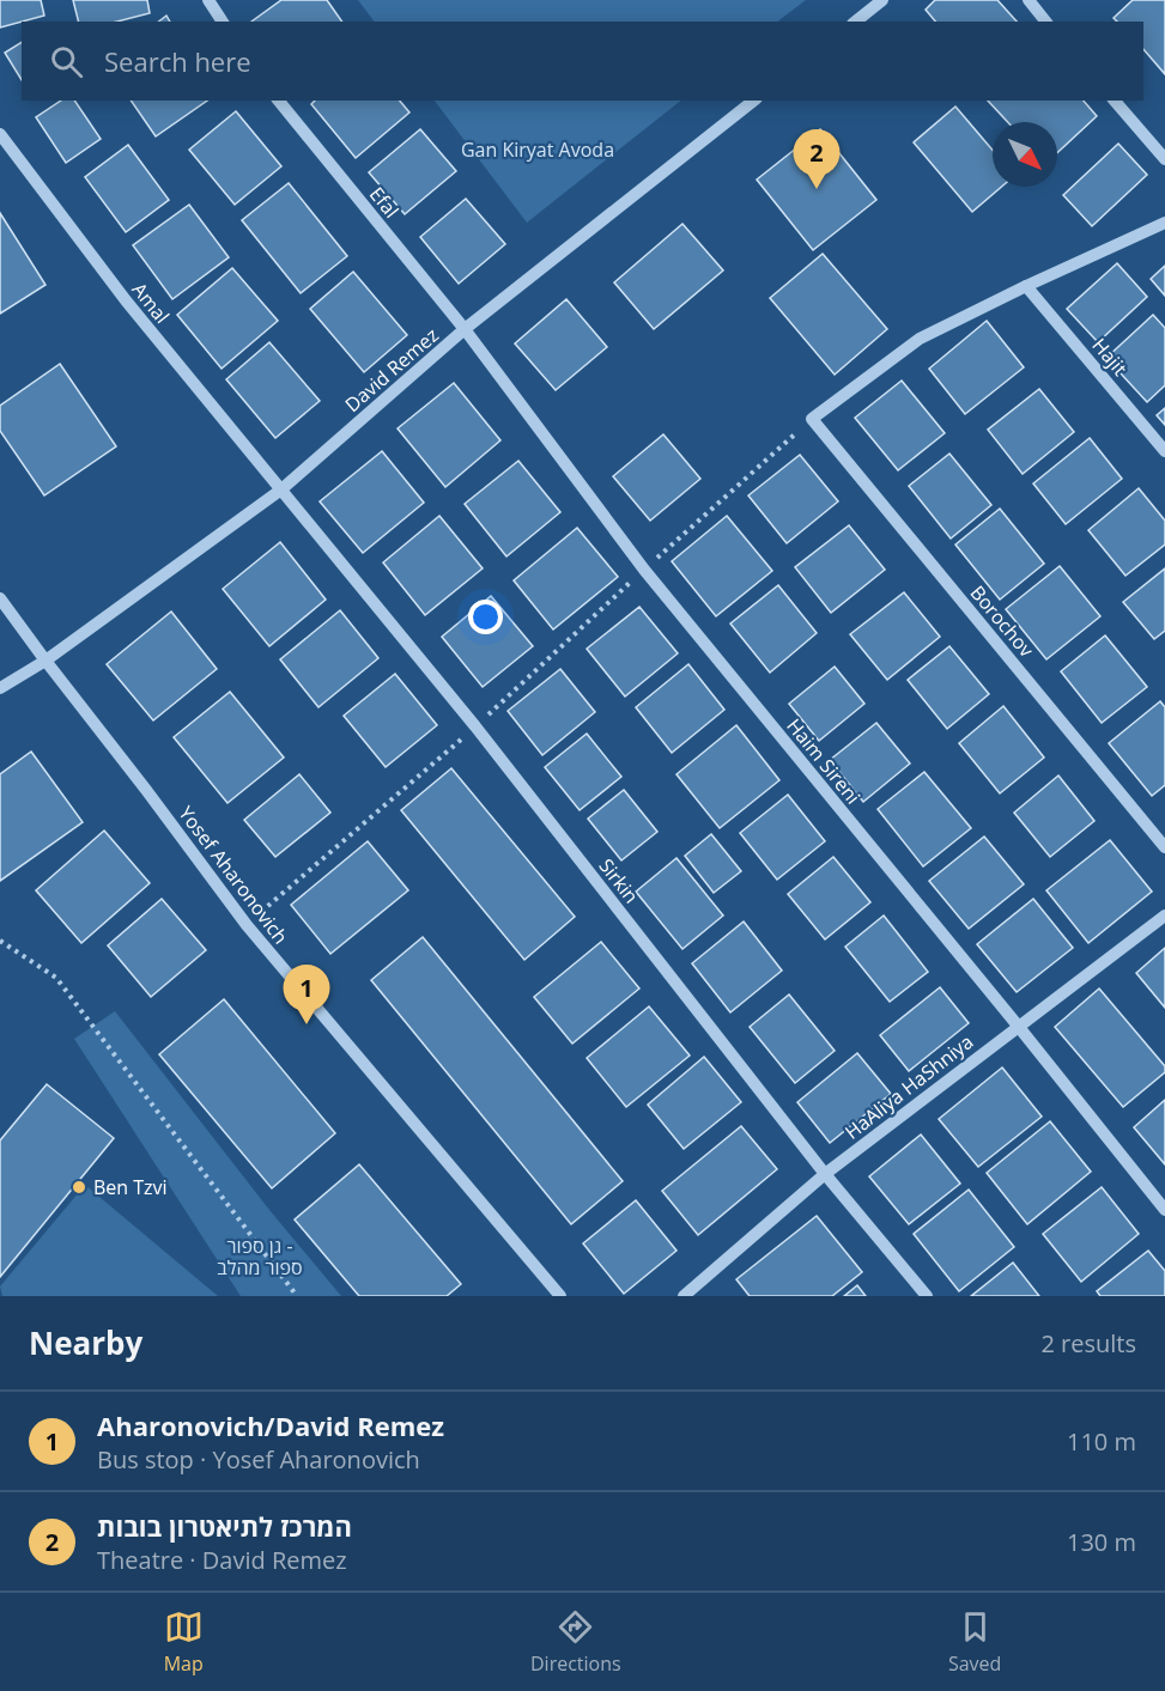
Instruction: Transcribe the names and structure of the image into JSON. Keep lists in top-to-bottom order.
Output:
{
  "streets": {
    "street": [
      "Efal",
      "Amal",
      "Hajit",
      "David Remez",
      "Borochov",
      "Haim Sireni",
      "Yosef Aharonovich",
      "Sirkin",
      "HaAliya HaShniya"
    ]
  },
  "crossings": [
    ["Efal", "David Remez"],
    ["Efal", "Haim Sireni"],
    ["Amal", "David Remez"],
    ["Amal", "Sirkin"],
    ["David Remez", "Haim Sireni"],
    ["David Remez", "Yosef Aharonovich"],
    ["David Remez", "Sirkin"],
    ["Haim Sireni", "HaAliya HaShniya"],
    ["Sirkin", "HaAliya HaShniya"]
  ],
  "parks": ["Gan Kiryat Avoda", "גן ספור - ספור מהלב"],
  "places": ["Ben Tzvi"],
  "north": "bottom right",
  "page": {
    "search": "Search here",
    "pins": ["2", "1"],
    "heading": ["Nearby", "2 results"],
    "list": [
      {
        "mark": "1",
        "name": "Aharonovich/David Remez",
        "note": "Bus stop · Yosef Aharonovich",
        "value": "110 m"
      },
      {
        "mark": "2",
        "name": "המרכז לתיאטרון בובות",
        "note": "Theatre · David Remez",
        "value": "130 m"
      }
    ],
    "nav": ["Map", "Directions", "Saved"]
  }
}
